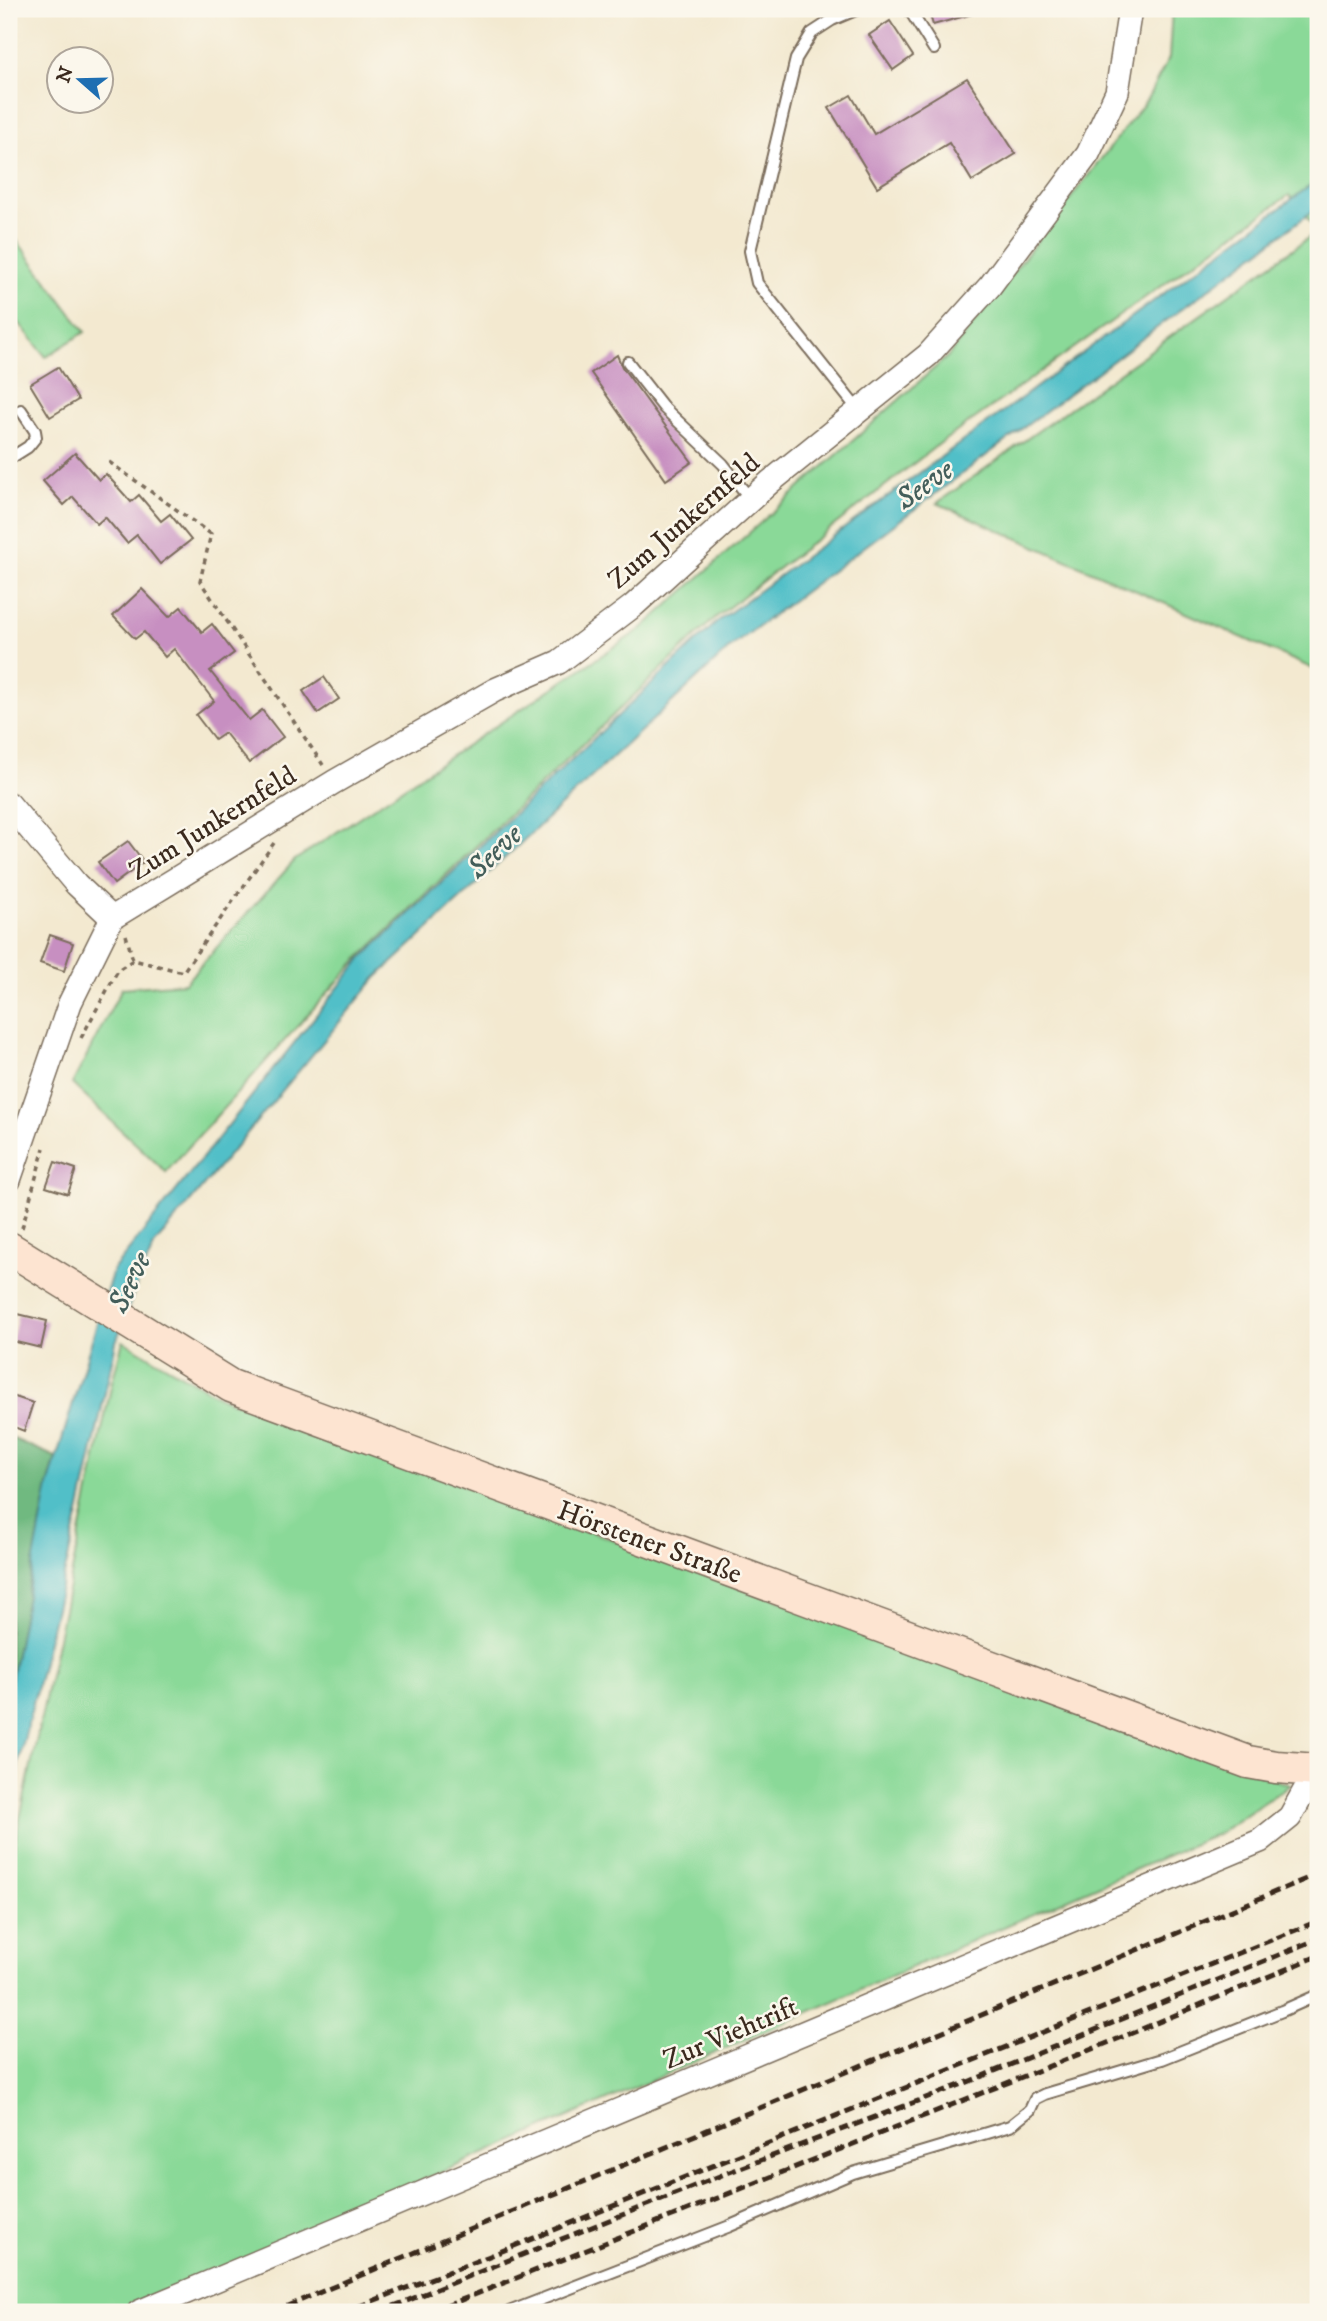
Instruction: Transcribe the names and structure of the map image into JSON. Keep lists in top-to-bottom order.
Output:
{
  "streets": {
    "street": ["Zum Junkernfeld", "Hörstener Straße", "Zur Viehtrift"]
  },
  "crossings": [
    ["Hörstener Straße", "Zur Viehtrift"]
  ],
  "water": ["Seeve"],
  "north": "left"
}
